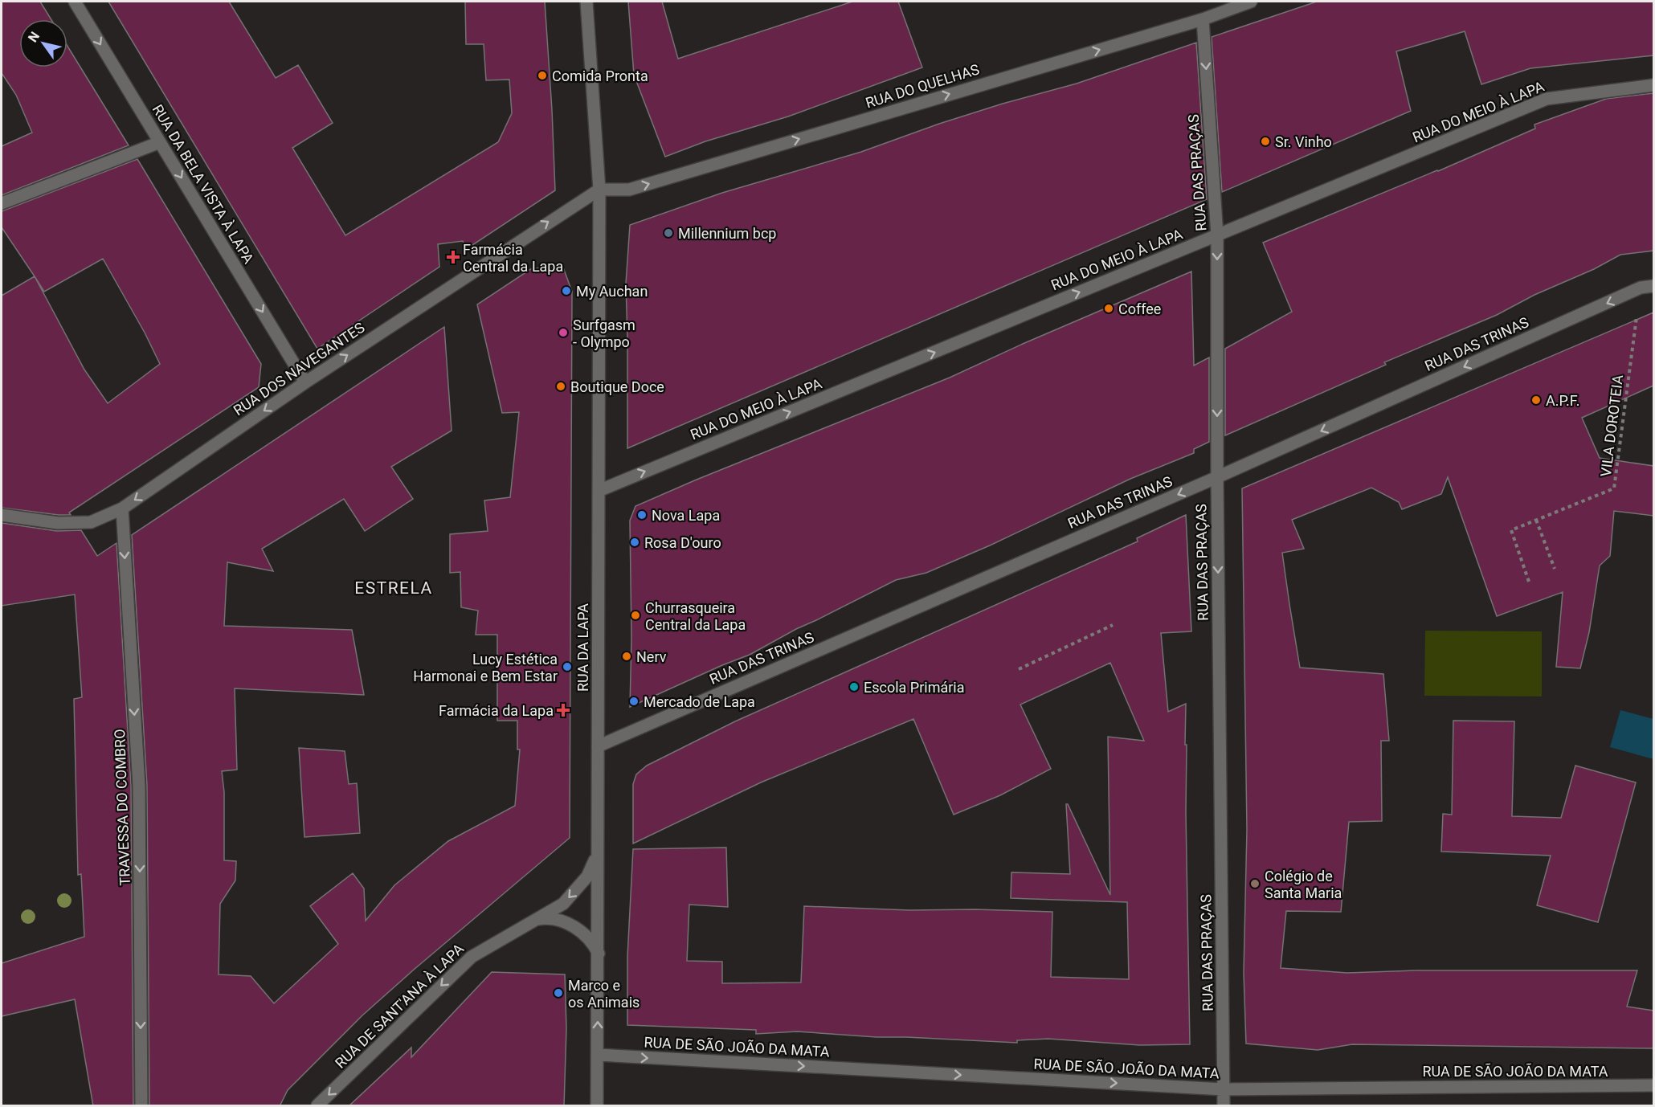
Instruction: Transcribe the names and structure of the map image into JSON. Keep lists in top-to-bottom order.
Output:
{
  "streets": {
    "street": [
      "RUA DO QUELHAS",
      "RUA DO MEIO À LAPA",
      "RUA DAS PRAÇAS",
      "RUA DA BELA VISTA À LAPA",
      "RUA DAS TRINAS",
      "RUA DOS NAVEGANTES",
      "RUA DA LAPA",
      "TRAVESSA DO COMBRO",
      "RUA DE SANT'ANA À LAPA",
      "RUA DE SÃO JOÃO DA MATA"
    ],
    "path": ["VILA DOROTEIA"]
  },
  "crossings": [
    ["RUA DO QUELHAS", "RUA DAS PRAÇAS"],
    ["RUA DO QUELHAS", "RUA DOS NAVEGANTES"],
    ["RUA DO QUELHAS", "RUA DA LAPA"],
    ["RUA DO MEIO À LAPA", "RUA DAS PRAÇAS"],
    ["RUA DO MEIO À LAPA", "RUA DA LAPA"],
    ["RUA DAS PRAÇAS", "RUA DAS TRINAS"],
    ["RUA DAS PRAÇAS", "RUA DE SÃO JOÃO DA MATA"],
    ["RUA DA BELA VISTA À LAPA", "RUA DOS NAVEGANTES"],
    ["RUA DAS TRINAS", "VILA DOROTEIA"],
    ["RUA DAS TRINAS", "RUA DA LAPA"],
    ["RUA DOS NAVEGANTES", "RUA DA LAPA"],
    ["RUA DOS NAVEGANTES", "TRAVESSA DO COMBRO"],
    ["RUA DA LAPA", "RUA DE SANT'ANA À LAPA"],
    ["RUA DA LAPA", "RUA DE SÃO JOÃO DA MATA"]
  ],
  "one_way": [
    "RUA DO QUELHAS",
    "RUA DO MEIO À LAPA",
    "RUA DAS PRAÇAS",
    "RUA DA BELA VISTA À LAPA",
    "RUA DAS TRINAS",
    "TRAVESSA DO COMBRO",
    "RUA DE SANT'ANA À LAPA",
    "RUA DE SÃO JOÃO DA MATA"
  ],
  "districts": ["ESTRELA"],
  "places": {
    "other": [
      "Comida Pronta",
      "Sr. Vinho",
      "Millennium bcp",
      "My Auchan",
      "Coffee",
      "Surfgasm - Olympo",
      "Boutique Doce",
      "A.P.F.",
      "Nova Lapa",
      "Rosa D'ouro",
      "Churrasqueira Central da Lapa",
      "Nerv",
      "Lucy Estética Harmonai e Bem Estar",
      "Escola Primária",
      "Mercado de Lapa",
      "Colégio de Santa Maria",
      "Marco e os Animais"
    ],
    "health": ["Farmácia Central da Lapa", "Farmácia da Lapa"]
  },
  "north": "top left"
}
